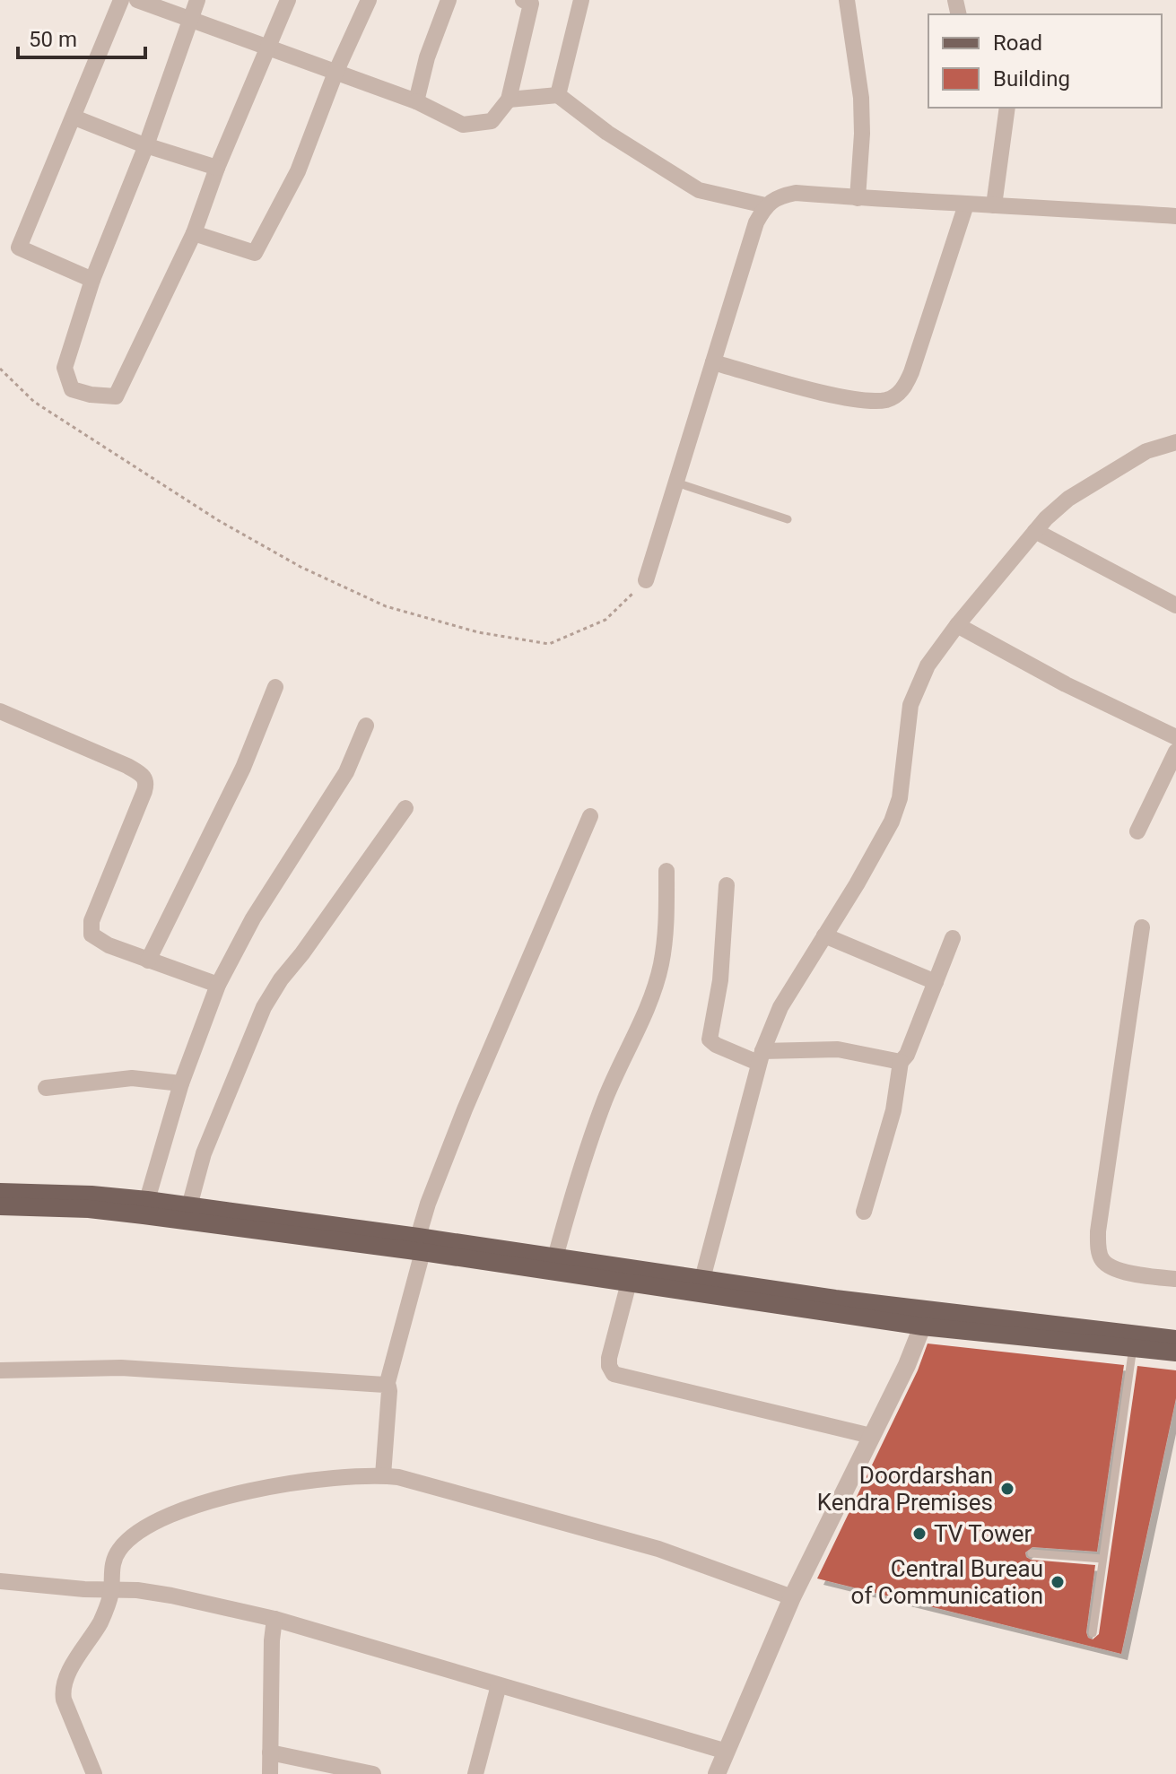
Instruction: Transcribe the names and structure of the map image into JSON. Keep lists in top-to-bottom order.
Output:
{
  "places": ["Doordarshan Kendra Premises", "TV Tower", "Central Bureau of Communication"],
  "legend": ["Road", "Building"],
  "scale_bar": "50 m"
}
